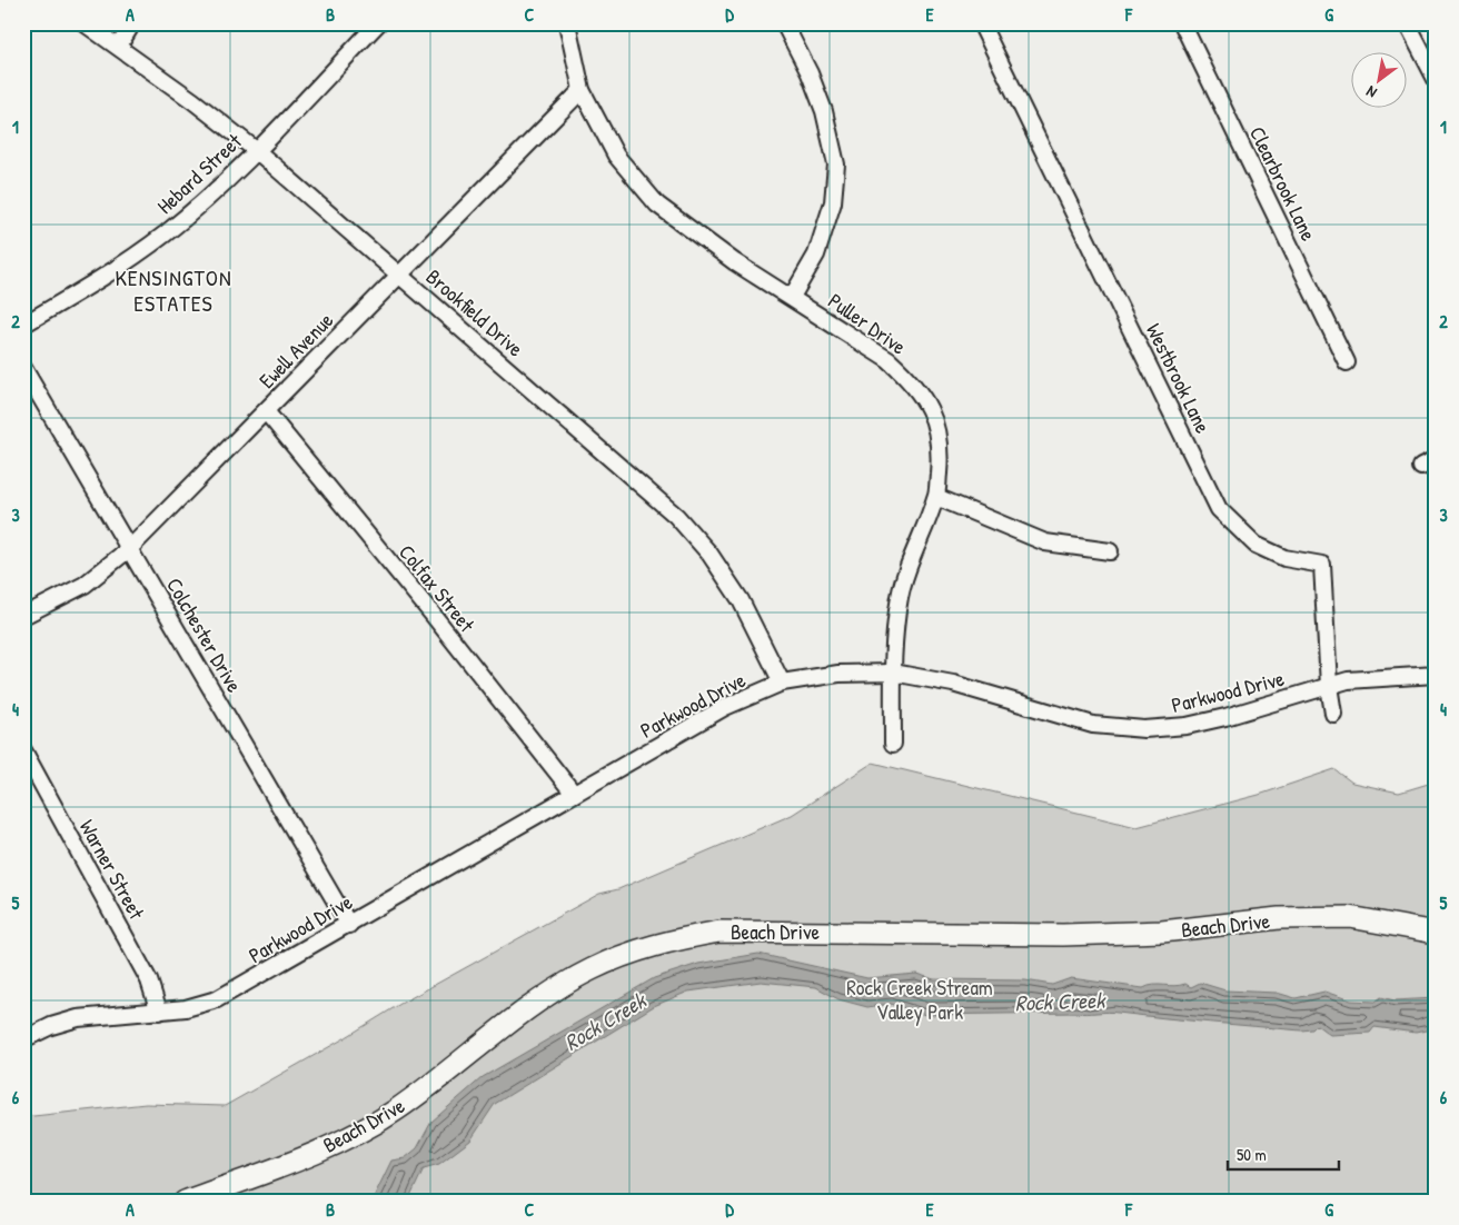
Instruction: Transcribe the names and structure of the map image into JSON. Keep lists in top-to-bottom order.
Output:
{
  "streets": {
    "street": [
      "Hebard Street",
      "Clearbrook Lane",
      "Brookfield Drive",
      "Puller Drive",
      "Ewell Avenue",
      "Westbrook Lane",
      "Colfax Street",
      "Colchester Drive",
      "Parkwood Drive",
      "Warner Street",
      "Beach Drive"
    ]
  },
  "crossings": [
    ["Hebard Street", "Brookfield Drive"],
    ["Brookfield Drive", "Ewell Avenue"],
    ["Brookfield Drive", "Parkwood Drive"],
    ["Puller Drive", "Ewell Avenue"],
    ["Puller Drive", "Parkwood Drive"],
    ["Ewell Avenue", "Colfax Street"],
    ["Ewell Avenue", "Colchester Drive"],
    ["Westbrook Lane", "Parkwood Drive"],
    ["Colfax Street", "Parkwood Drive"],
    ["Colchester Drive", "Parkwood Drive"],
    ["Parkwood Drive", "Warner Street"]
  ],
  "districts": ["KENSINGTON ESTATES"],
  "water": ["Rock Creek"],
  "parks": ["Rock Creek Stream Valley Park"],
  "scale_bar": "50 m",
  "north": "bottom left",
  "grid": {
    "columns": [
      "A",
      "B",
      "C",
      "D",
      "E",
      "F",
      "G"
    ],
    "rows": [
      "1",
      "2",
      "3",
      "4",
      "5",
      "6"
    ]
  }
}
